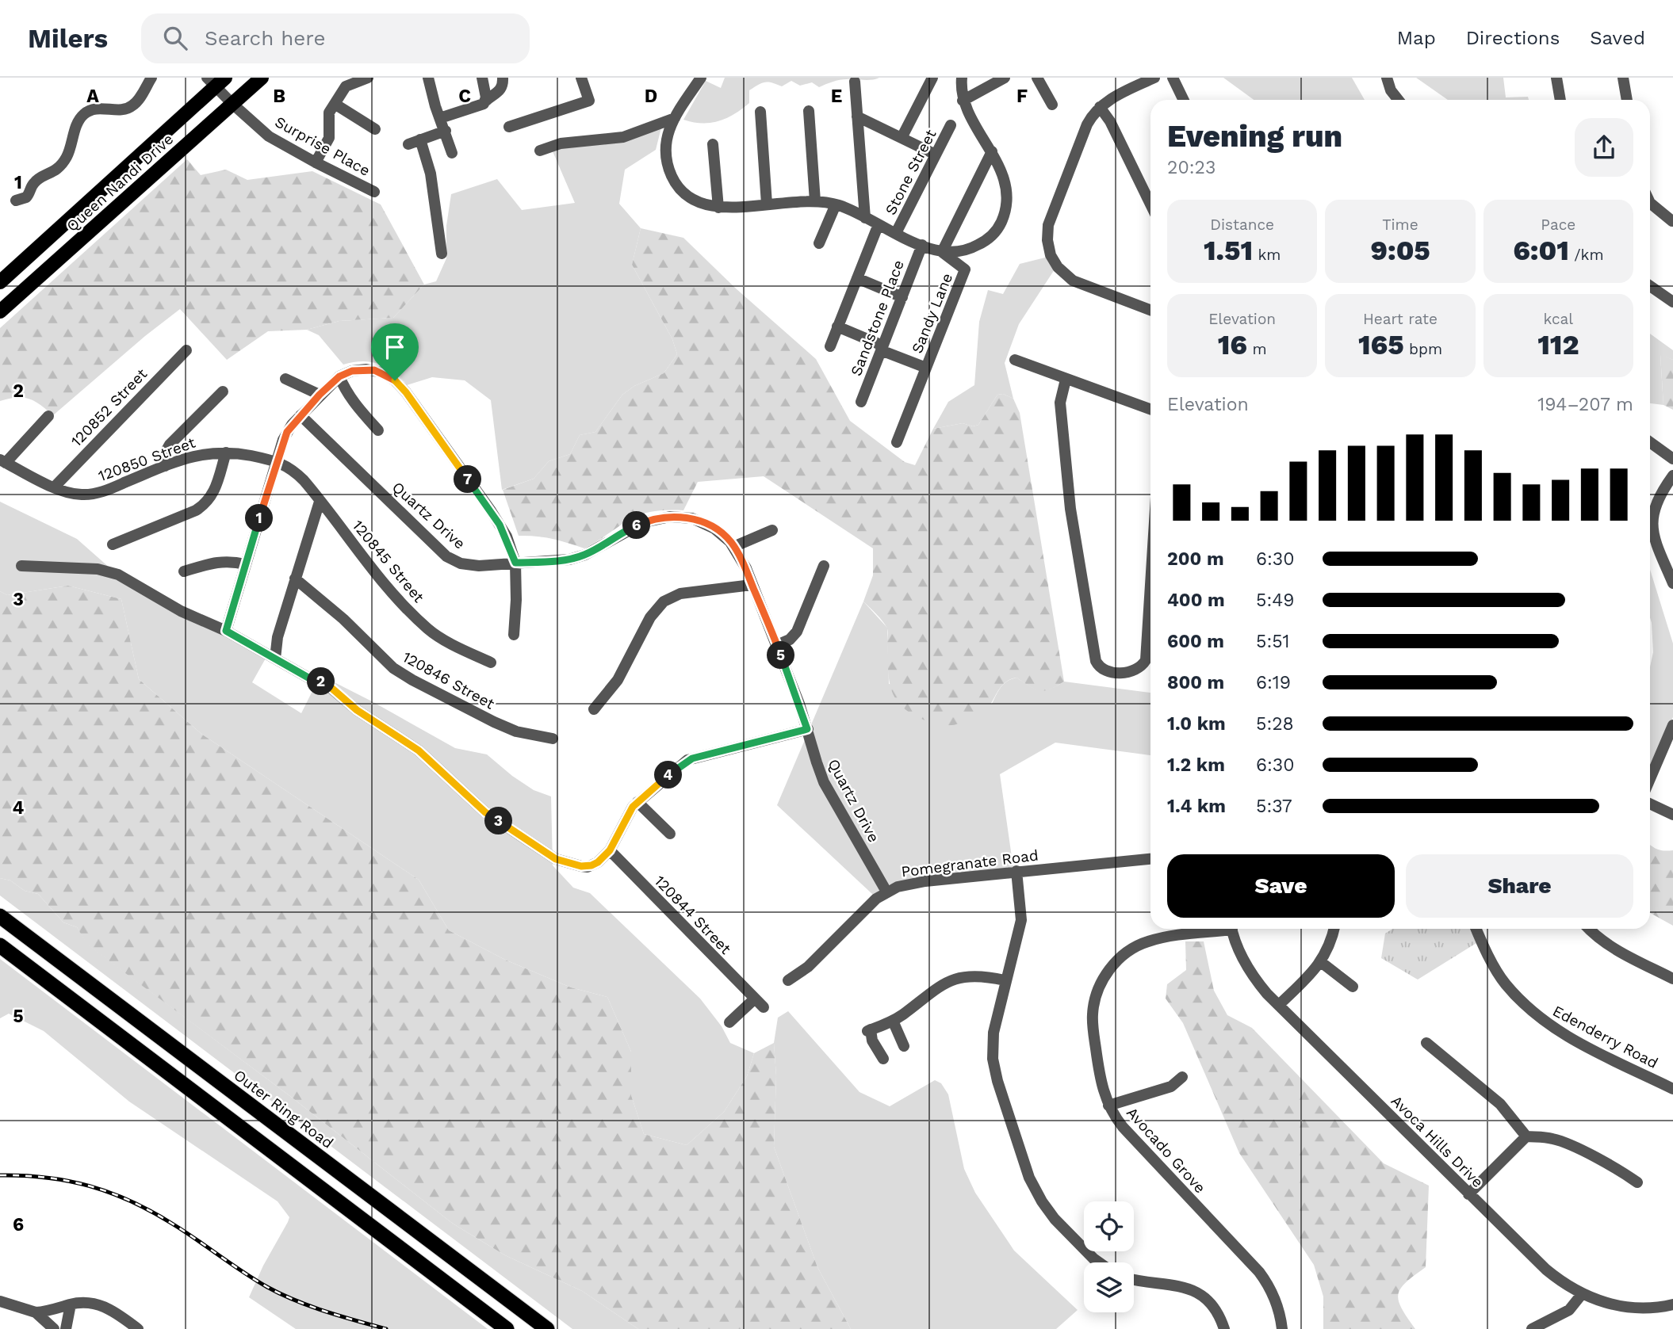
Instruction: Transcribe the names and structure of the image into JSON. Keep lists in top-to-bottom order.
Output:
{
  "streets": {
    "highway": ["Outer Ring Road"],
    "main road": ["Queen Nandi Drive"],
    "street": [
      "Surprise Place",
      "Stone Street",
      "Sandy Lane",
      "Sandstone Place",
      "120852 Street",
      "120850 Street",
      "Quartz Drive",
      "120845 Street",
      "120846 Street",
      "Pomegranate Road",
      "120844 Street",
      "Edenderry Road",
      "Avoca Hills Drive",
      "Avocado Grove"
    ]
  },
  "crossings": [
    ["Surprise Place", "Queen Nandi Drive"],
    ["Sandy Lane", "Sandstone Place"],
    ["120852 Street", "120850 Street"],
    ["120850 Street", "120845 Street"],
    ["Quartz Drive", "Pomegranate Road"]
  ],
  "page": {
    "header": "Milers",
    "search": "Search here",
    "nav": ["Map", "Directions", "Saved"],
    "heading": ["Evening run", "20:23"],
    "stats": [
      ["Distance", "1.51 km"],
      ["Time", "9:05"],
      ["Pace", "6:01 /km"],
      ["Elevation", "16 m"],
      ["Heart rate", "165 bpm"],
      ["kcal", "112"]
    ],
    "chart": ["Elevation", "194–207 m"],
    "pins": [
      "7",
      "1",
      "6",
      "5",
      "2",
      "4",
      "3"
    ],
    "list": [
      {
        "name": "200 m",
        "note": "6:30"
      },
      {
        "name": "400 m",
        "note": "5:49"
      },
      {
        "name": "600 m",
        "note": "5:51"
      },
      {
        "name": "800 m",
        "note": "6:19"
      },
      {
        "name": "1.0 km",
        "note": "5:28"
      },
      {
        "name": "1.2 km",
        "note": "6:30"
      },
      {
        "name": "1.4 km",
        "note": "5:37"
      }
    ],
    "buttons": ["Save", "Share"]
  },
  "grid": {
    "columns": [
      "A",
      "B",
      "C",
      "D",
      "E",
      "F"
    ],
    "rows": [
      "1",
      "2",
      "3",
      "4",
      "5",
      "6"
    ]
  }
}
